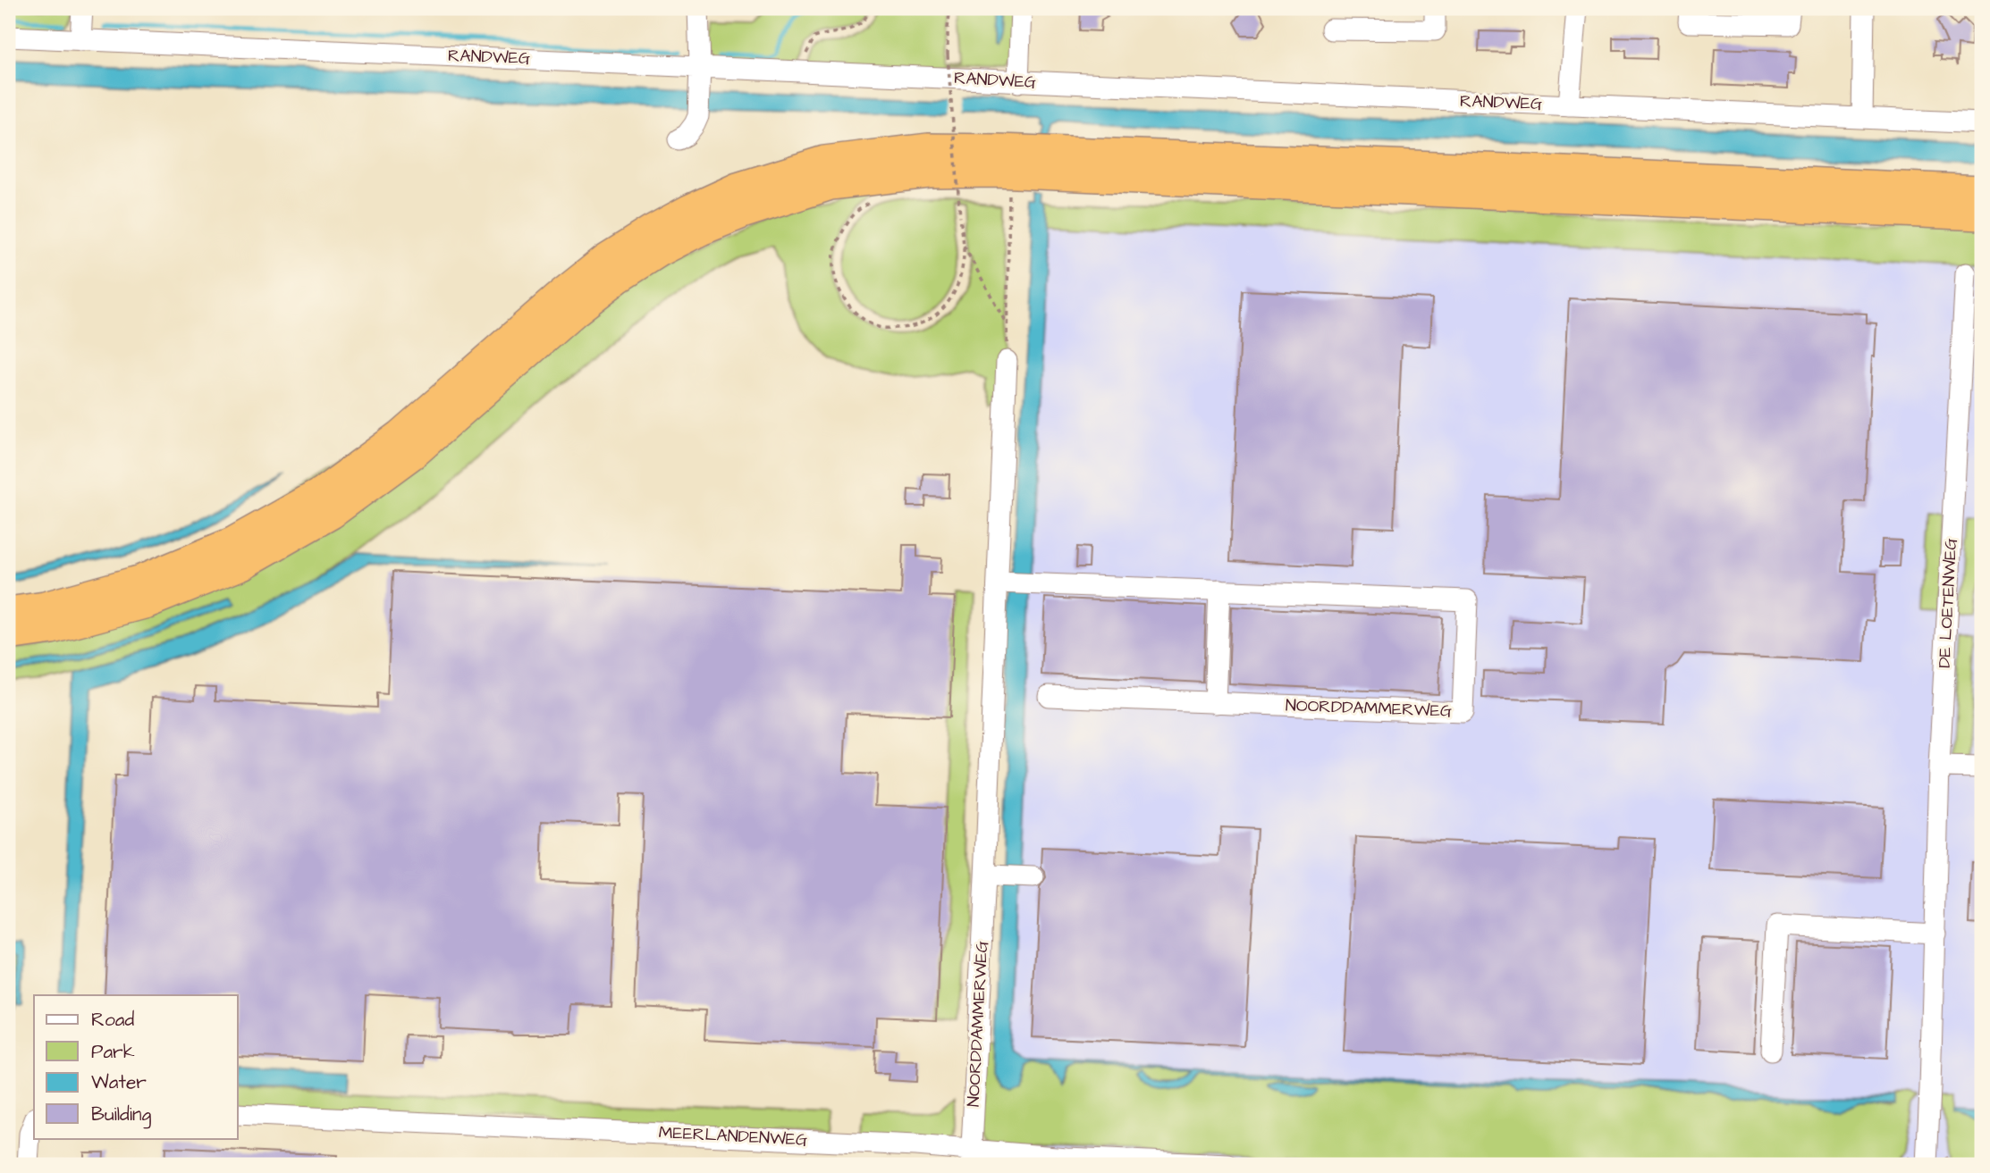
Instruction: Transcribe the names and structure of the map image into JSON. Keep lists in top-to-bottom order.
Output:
{
  "streets": {
    "street": [
      "RANDWEG",
      "DE LOETENWEG",
      "NOORDDAMMERWEG",
      "MEERLANDENWEG"
    ]
  },
  "crossings": [
    ["NOORDDAMMERWEG", "MEERLANDENWEG"]
  ],
  "legend": [
    "Road",
    "Park",
    "Water",
    "Building"
  ]
}
